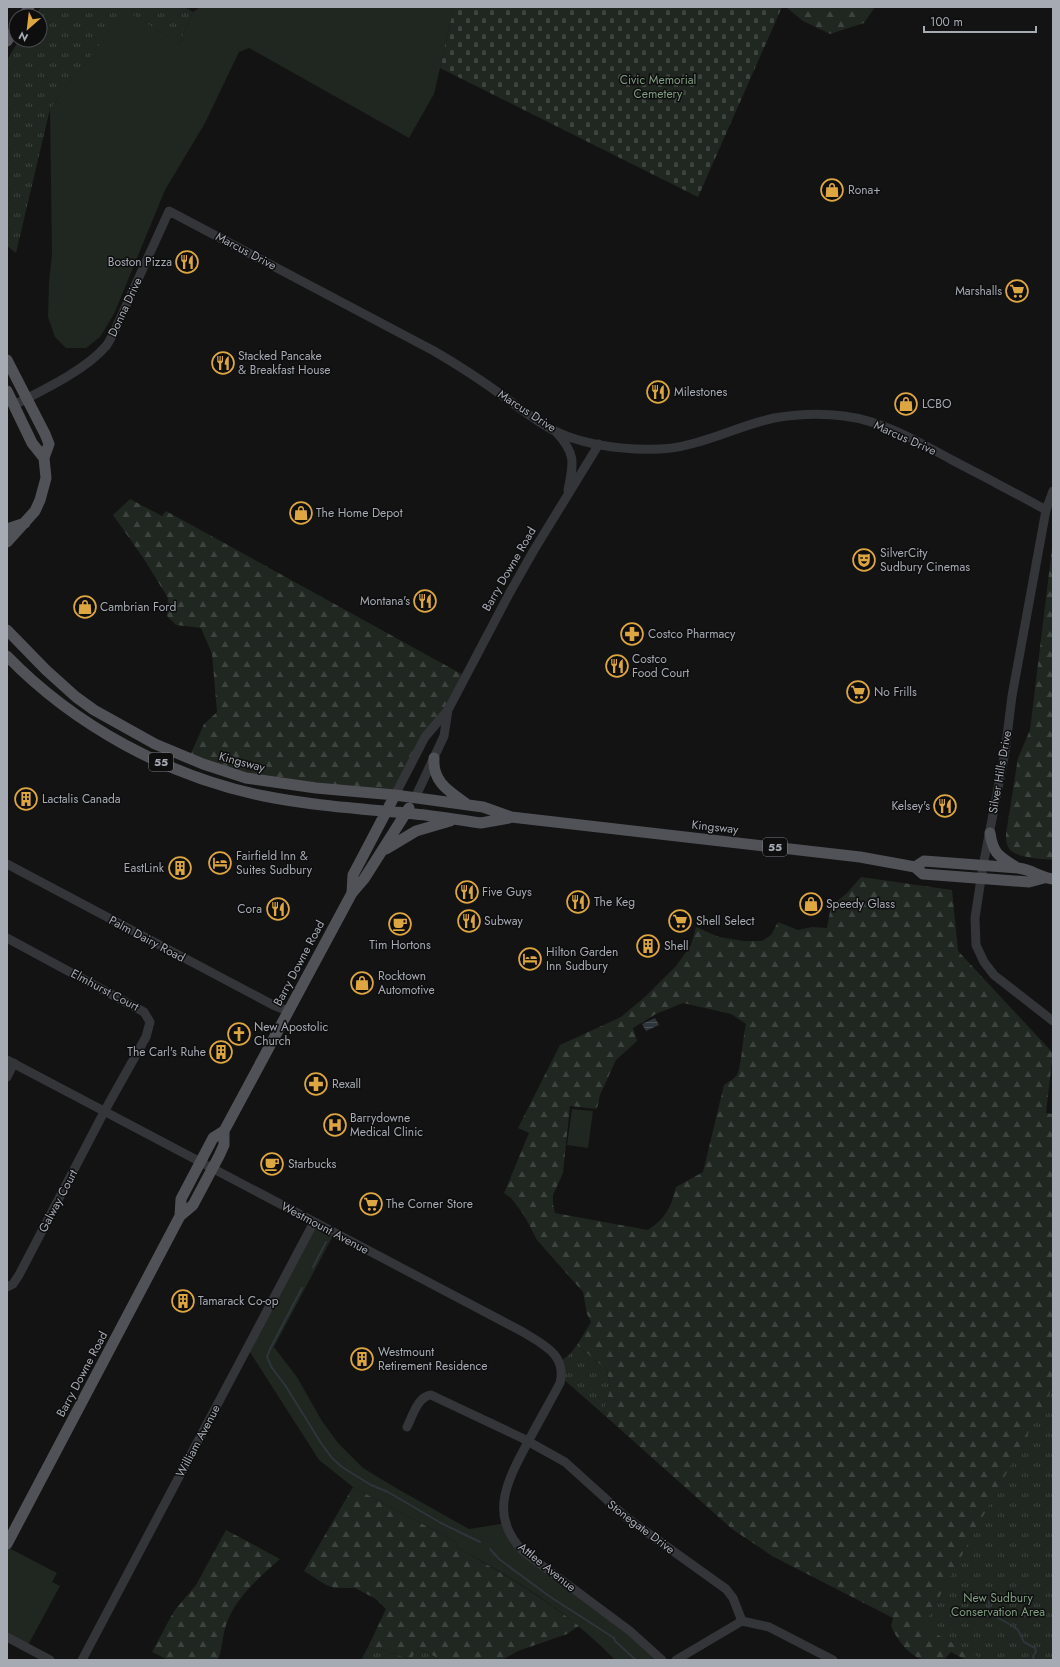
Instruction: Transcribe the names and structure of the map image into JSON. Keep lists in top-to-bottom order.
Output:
{
  "streets": {
    "main road": ["Barry Downe Road", "55", "Kingsway"],
    "street": [
      "Marcus Drive",
      "Donna Drive",
      "Silver Hills Drive",
      "Palm Dairy Road",
      "Elmhurst Court",
      "Galway Court",
      "Westmount Avenue",
      "William Avenue",
      "Stonegate Drive",
      "Attlee Avenue"
    ]
  },
  "crossings": [
    ["Marcus Drive", "Donna Drive"],
    ["Marcus Drive", "Barry Downe Road"],
    ["Marcus Drive", "Silver Hills Drive"],
    ["Barry Downe Road", "Kingsway"],
    ["Barry Downe Road", "Palm Dairy Road"],
    ["Barry Downe Road", "Westmount Avenue"],
    ["Kingsway", "Silver Hills Drive"],
    ["Elmhurst Court", "Galway Court"],
    ["Elmhurst Court", "Westmount Avenue"],
    ["Galway Court", "Westmount Avenue"],
    ["Westmount Avenue", "William Avenue"],
    ["Westmount Avenue", "Stonegate Drive"],
    ["Westmount Avenue", "Attlee Avenue"],
    ["Stonegate Drive", "Attlee Avenue"]
  ],
  "parks": ["Civic Memorial Cemetery", "New Sudbury Conservation Area"],
  "places": {
    "shop": [
      "Rona+",
      "LCBO",
      "The Home Depot",
      "Cambrian Ford",
      "Speedy Glass",
      "Rocktown Automotive"
    ],
    "restaurant": [
      "Boston Pizza",
      "Stacked Pancake & Breakfast House",
      "Milestones",
      "Montana's",
      "Costco Food Court",
      "Kelsey's",
      "Five Guys",
      "The Keg",
      "Cora",
      "Subway"
    ],
    "supermarket": [
      "Marshalls",
      "No Frills",
      "Shell Select",
      "The Corner Store"
    ],
    "theatre": ["SilverCity Sudbury Cinemas"],
    "pharmacy": ["Costco Pharmacy", "Rexall"],
    "building": [
      "Lactalis Canada",
      "EastLink",
      "Shell",
      "The Carl's Ruhe",
      "Tamarack Co-op",
      "Westmount Retirement Residence"
    ],
    "hotel": ["Fairfield Inn & Suites Sudbury", "Hilton Garden Inn Sudbury"],
    "cafe": ["Tim Hortons", "Starbucks"],
    "church": ["New Apostolic Church"],
    "hospital": ["Barrydowne Medical Clinic"]
  },
  "scale_bar": "100 m",
  "north": "bottom left"
}
